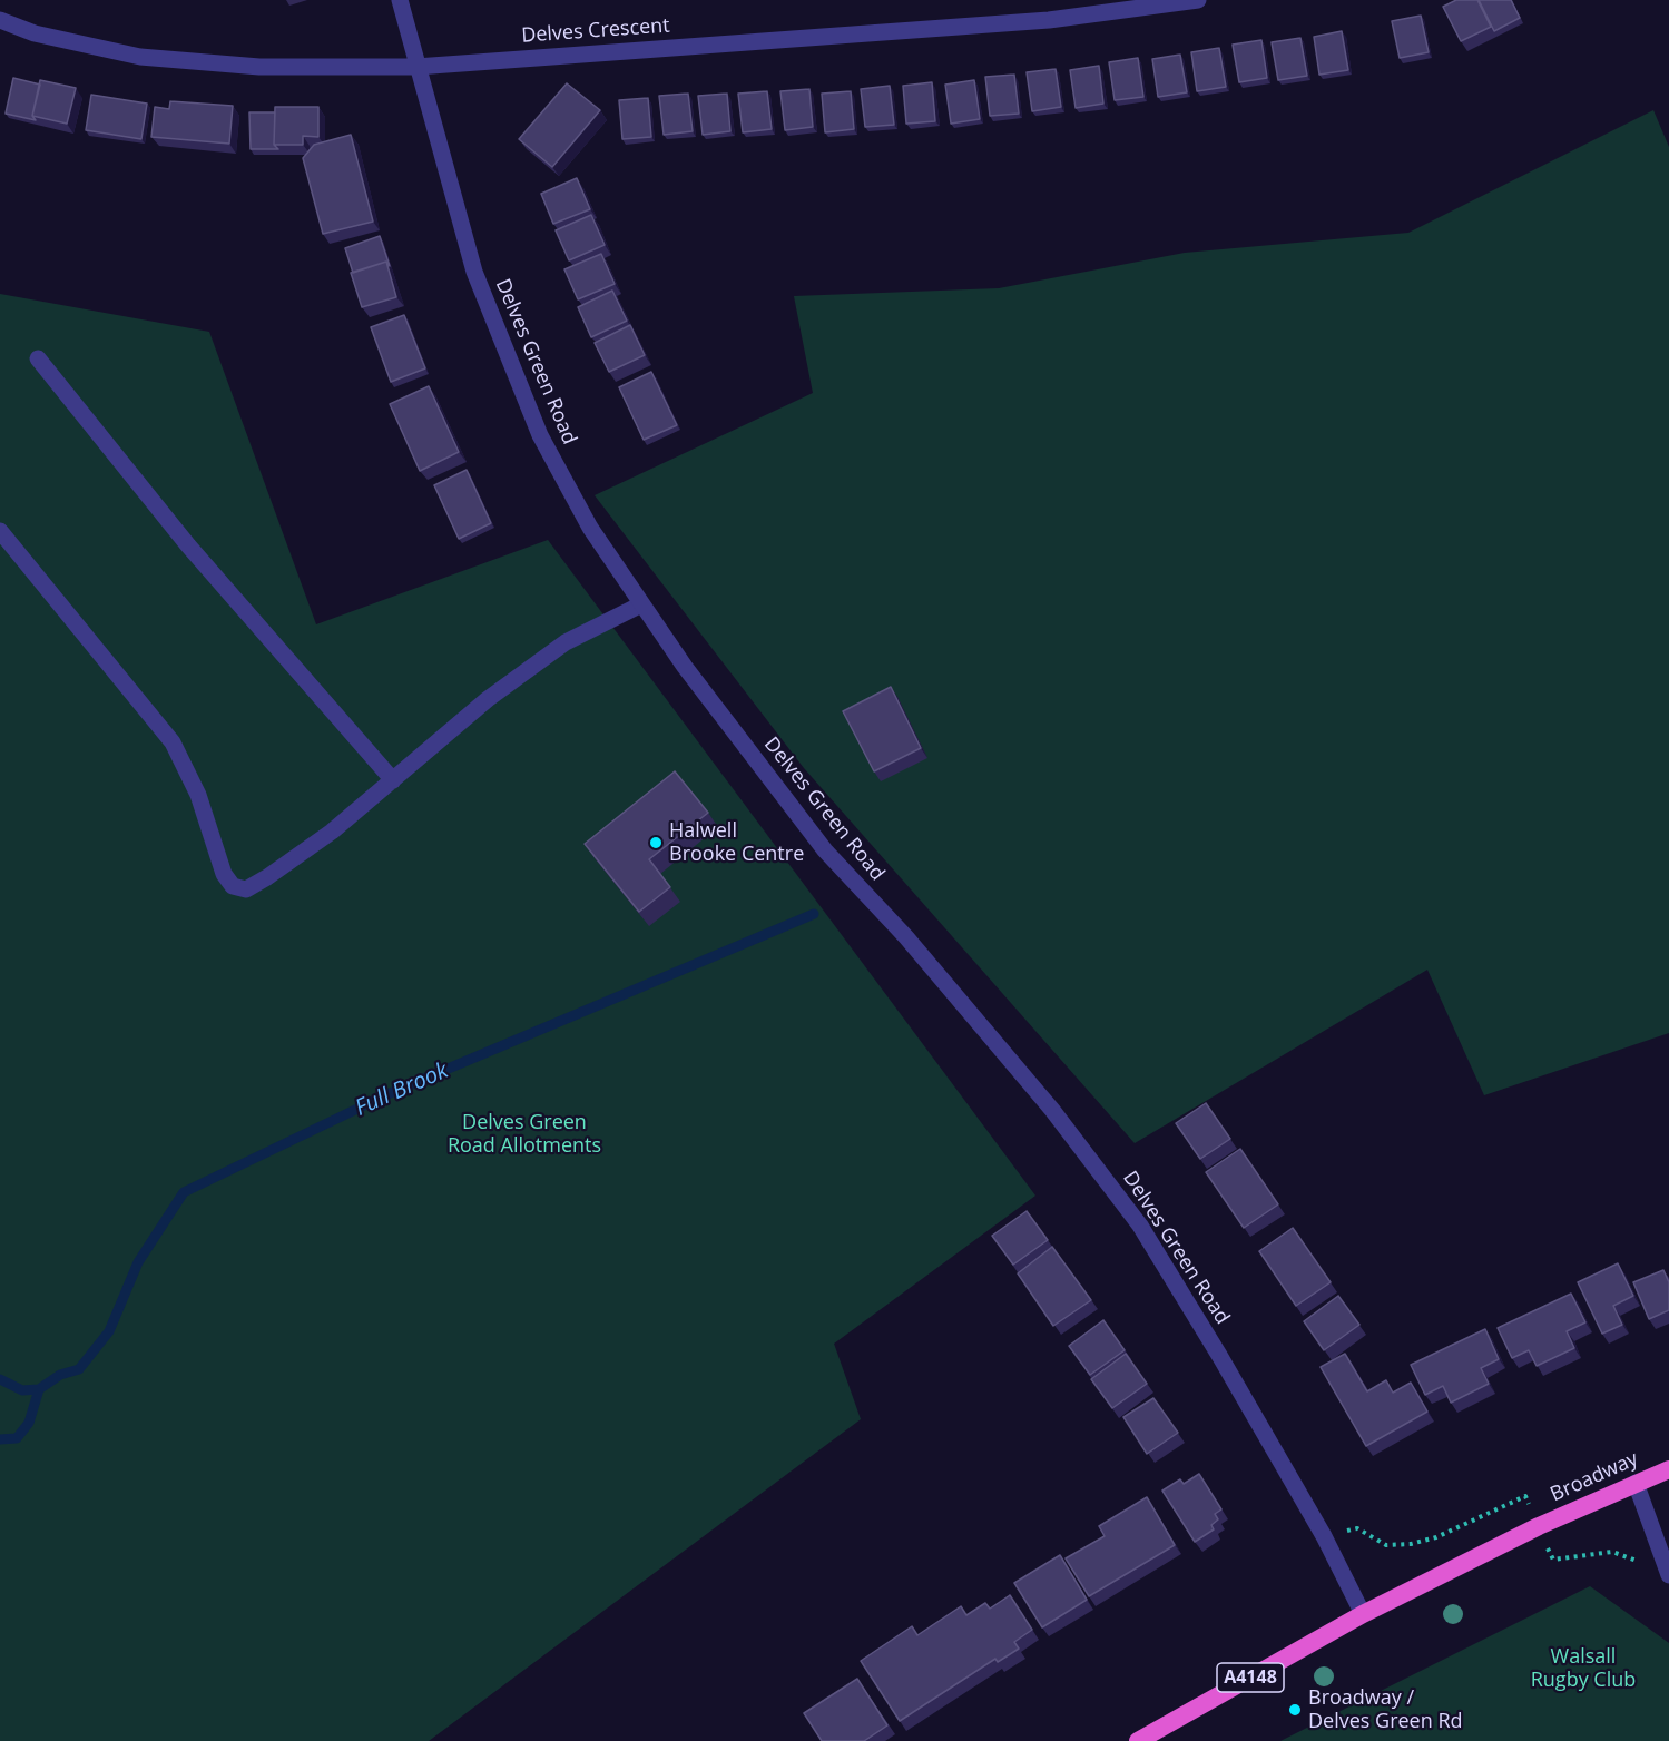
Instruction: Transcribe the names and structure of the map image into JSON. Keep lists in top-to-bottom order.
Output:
{
  "streets": {
    "highway": ["Broadway", "A4148"],
    "street": ["Delves Crescent", "Delves Green Road"]
  },
  "crossings": [
    ["Delves Crescent", "Delves Green Road"],
    ["Delves Green Road", "Broadway"],
    ["Delves Green Road", "A4148"],
    ["Broadway", "A4148"]
  ],
  "water": ["Full Brook"],
  "parks": ["Delves Green Road Allotments", "Walsall Rugby Club"],
  "places": ["Halwell Brooke Centre", "Broadway / Delves Green Rd"]
}
